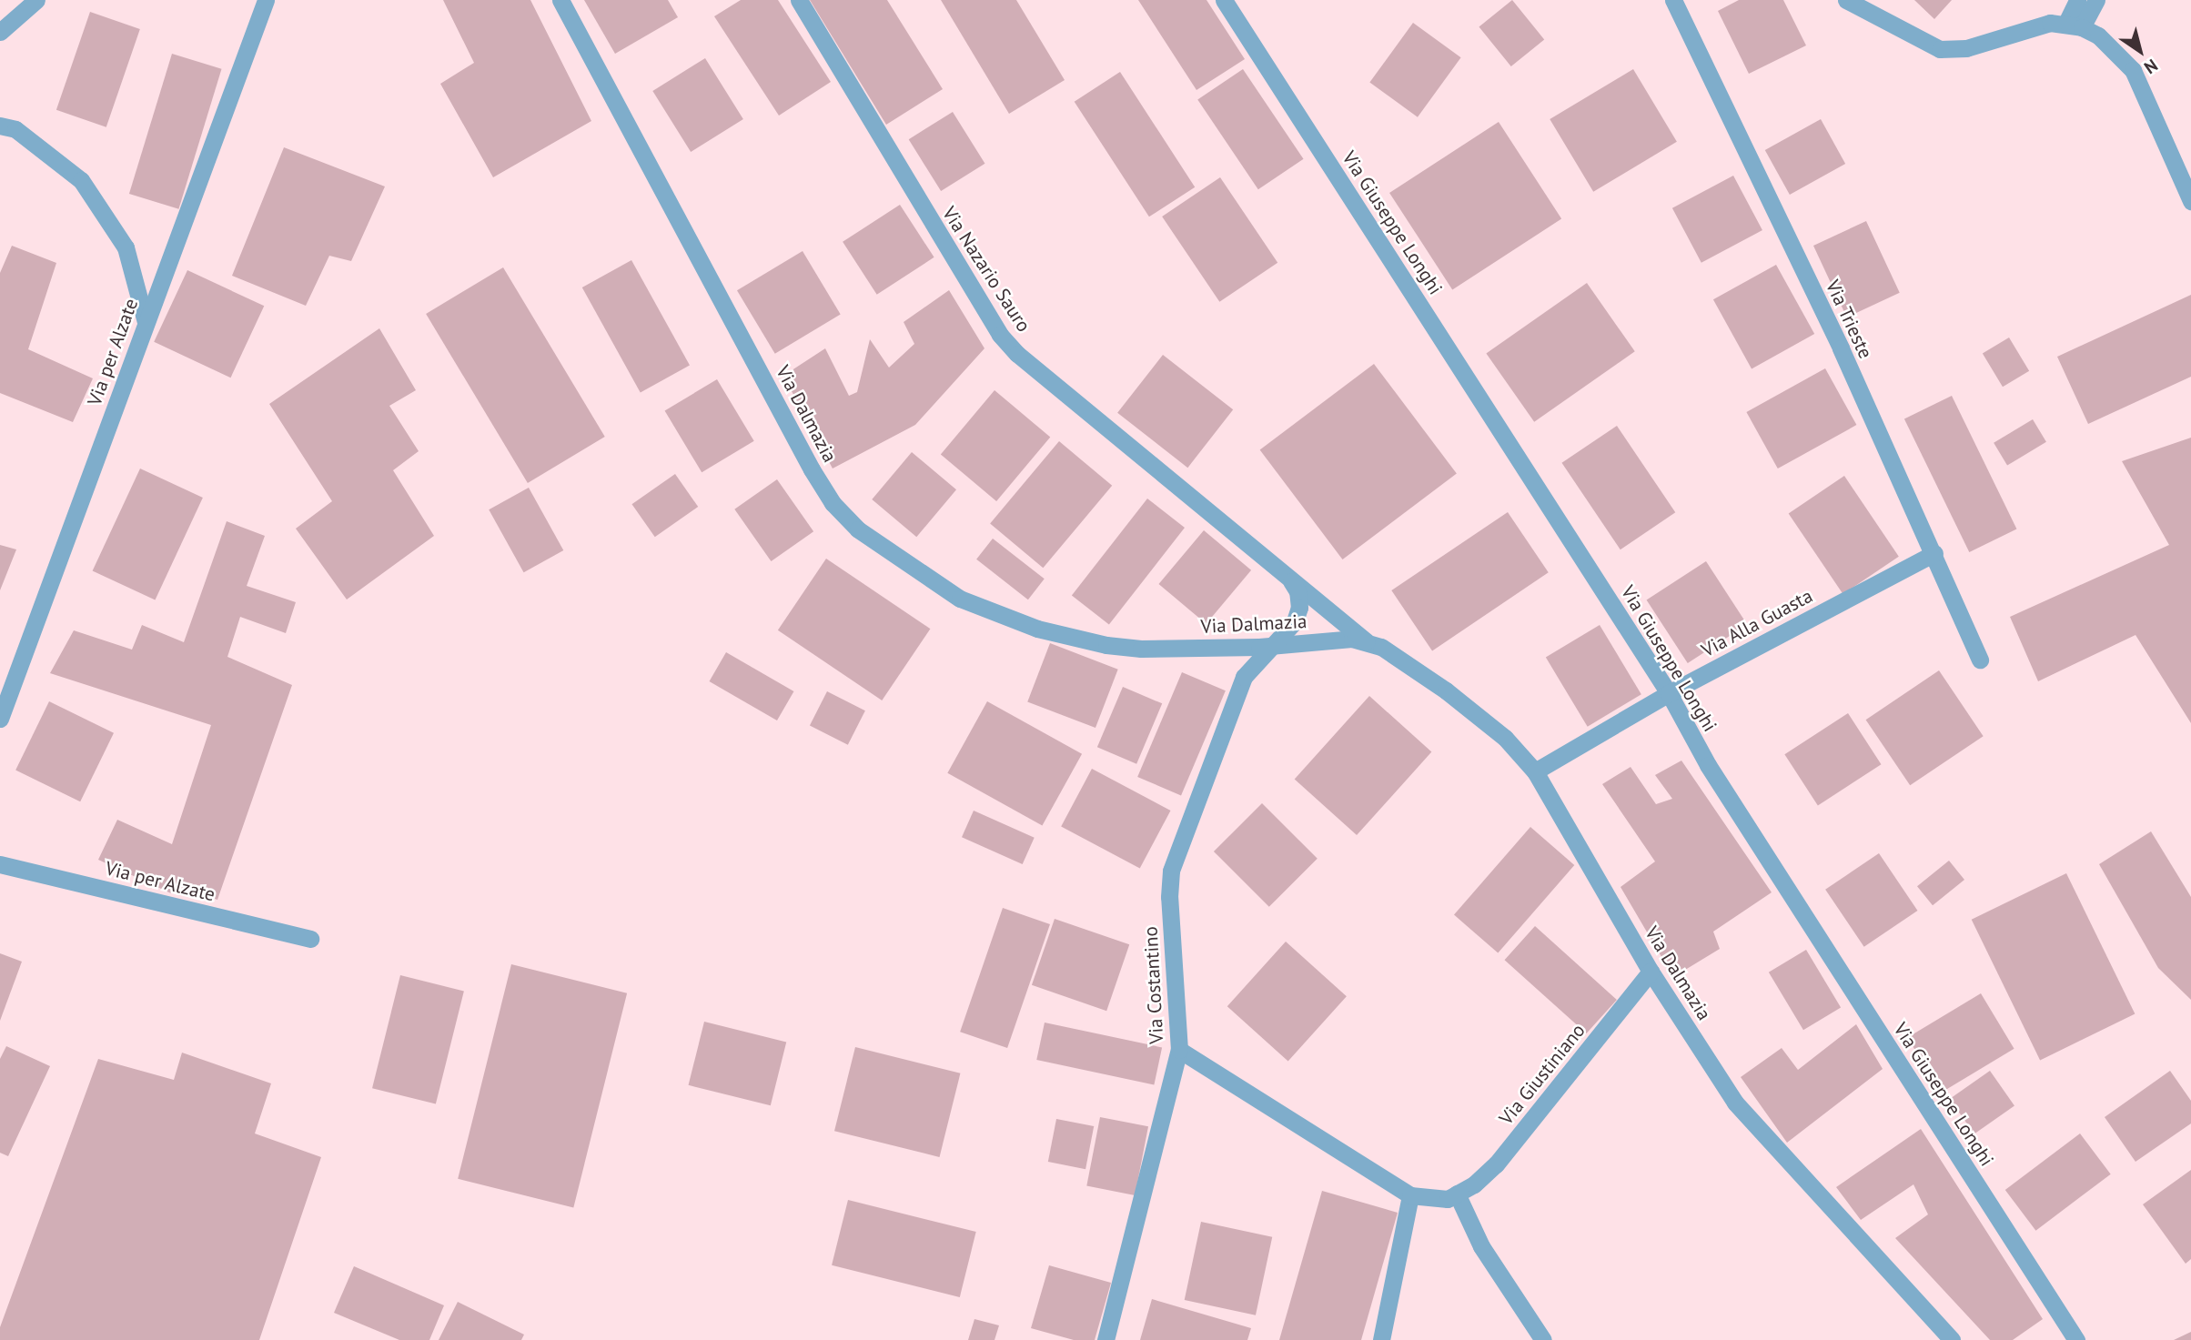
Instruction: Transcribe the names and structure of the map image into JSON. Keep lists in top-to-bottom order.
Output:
{
  "streets": {
    "street": [
      "Via Giuseppe Longhi",
      "Via Nazario Sauro",
      "Via Trieste",
      "Via per Alzate",
      "Via Dalmazia",
      "Via Alla Guasta",
      "Via Costantino",
      "Via Giustiniano"
    ]
  },
  "crossings": [
    ["Via Giuseppe Longhi", "Via Alla Guasta"],
    ["Via Nazario Sauro", "Via Dalmazia"],
    ["Via Trieste", "Via Alla Guasta"],
    ["Via Dalmazia", "Via Alla Guasta"],
    ["Via Dalmazia", "Via Costantino"],
    ["Via Dalmazia", "Via Giustiniano"],
    ["Via Costantino", "Via Giustiniano"]
  ],
  "north": "bottom right"
}
